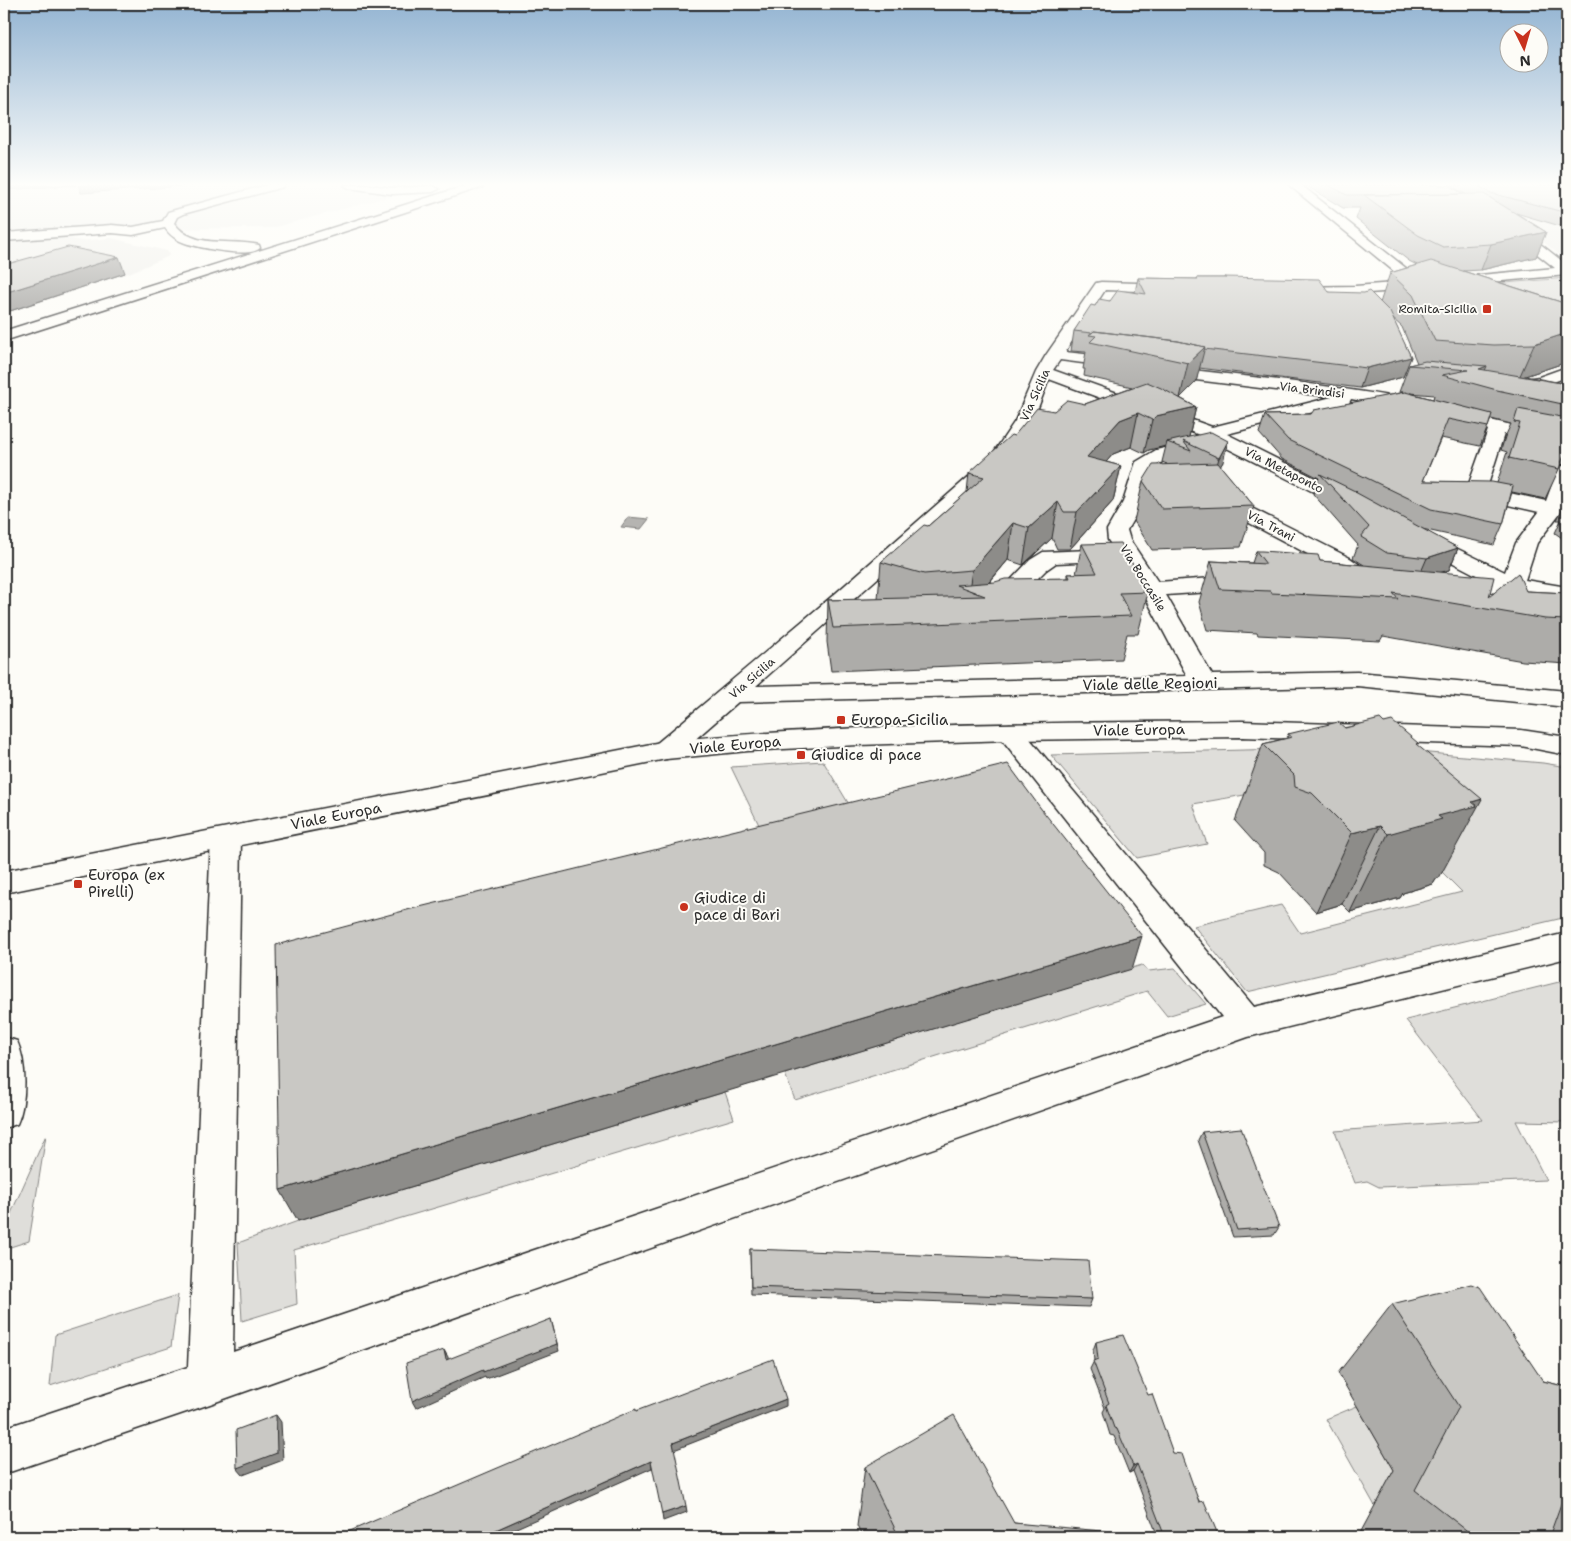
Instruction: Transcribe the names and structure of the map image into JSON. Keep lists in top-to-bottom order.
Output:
{
  "streets": {
    "street": [
      "Via Brindisi",
      "Via Sicilia",
      "Via Metaponto",
      "Via Trani",
      "Via Boccasile",
      "Viale delle Regioni",
      "Viale Europa"
    ]
  },
  "crossings": [
    ["Via Brindisi", "Via Sicilia"],
    ["Via Brindisi", "Via Boccasile"],
    ["Via Sicilia", "Via Metaponto"],
    ["Via Sicilia", "Viale delle Regioni"],
    ["Via Sicilia", "Viale Europa"],
    ["Via Metaponto", "Via Boccasile"],
    ["Via Boccasile", "Viale delle Regioni"]
  ],
  "places": {
    "transit": [
      "Romita-Sicilia",
      "Europa-Sicilia",
      "Giudice di pace",
      "Europa (ex Pirelli)"
    ],
    "other": ["Giudice di pace di Bari"]
  },
  "north": "bottom"
}
